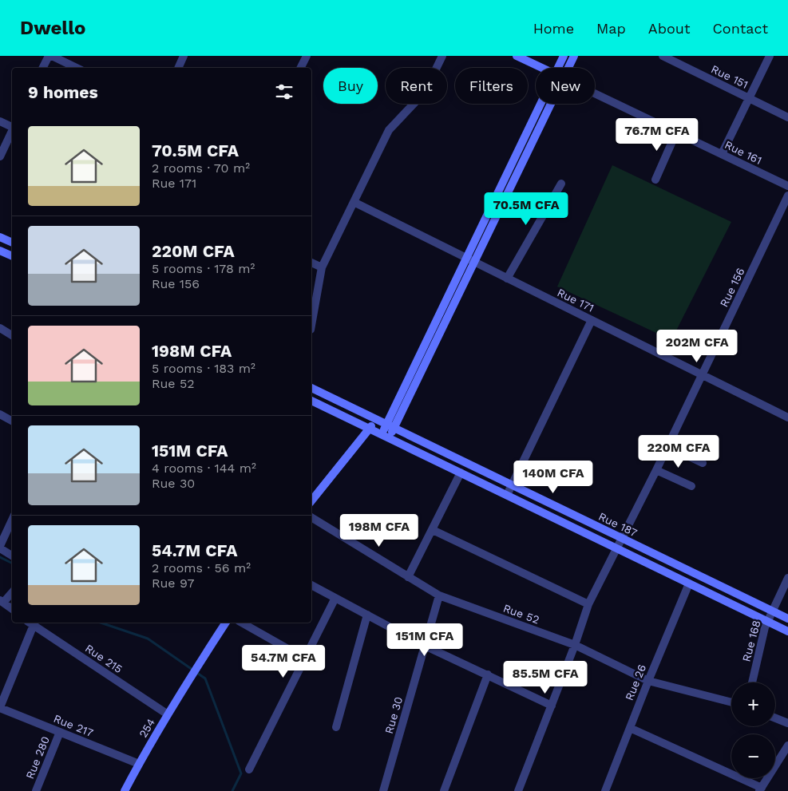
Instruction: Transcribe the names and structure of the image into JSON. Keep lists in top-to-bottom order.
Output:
{
  "streets": {
    "street": [
      "Rue 151",
      "Rue 161",
      "Rue 156",
      "Rue 171",
      "Rue 187",
      "Rue 52",
      "Rue 168",
      "Rue 215",
      "Rue 26",
      "Rue 30",
      "Rue 217",
      "254",
      "Rue 280"
    ]
  },
  "crossings": [
    ["Rue 156", "Rue 171"],
    ["Rue 156", "Rue 187"],
    ["Rue 156", "Rue 52"],
    ["Rue 187", "Rue 168"],
    ["Rue 187", "Rue 26"],
    ["Rue 52", "Rue 26"],
    ["Rue 52", "Rue 30"],
    ["Rue 215", "254"],
    ["Rue 217", "254"],
    ["Rue 217", "Rue 280"]
  ],
  "page": {
    "header": "Dwello",
    "nav": [
      "Home",
      "Map",
      "About",
      "Contact"
    ],
    "chip": [
      "Buy",
      "Rent",
      "Filters",
      "New"
    ],
    "heading": "9 homes",
    "list": [
      {
        "name": "70.5M CFA",
        "note": "2 rooms · 70 m² · Rue 171"
      },
      {
        "name": "220M CFA",
        "note": "5 rooms · 178 m² · Rue 156"
      },
      {
        "name": "198M CFA",
        "note": "5 rooms · 183 m² · Rue 52"
      },
      {
        "name": "151M CFA",
        "note": "4 rooms · 144 m² · Rue 30"
      },
      {
        "name": "54.7M CFA",
        "note": "2 rooms · 56 m² · Rue 97"
      }
    ],
    "price": [
      "76.7M CFA",
      "70.5M CFA",
      "202M CFA",
      "220M CFA",
      "140M CFA",
      "198M CFA",
      "151M CFA",
      "54.7M CFA",
      "85.5M CFA"
    ],
    "map_buttons": ["+", "−"]
  }
}
